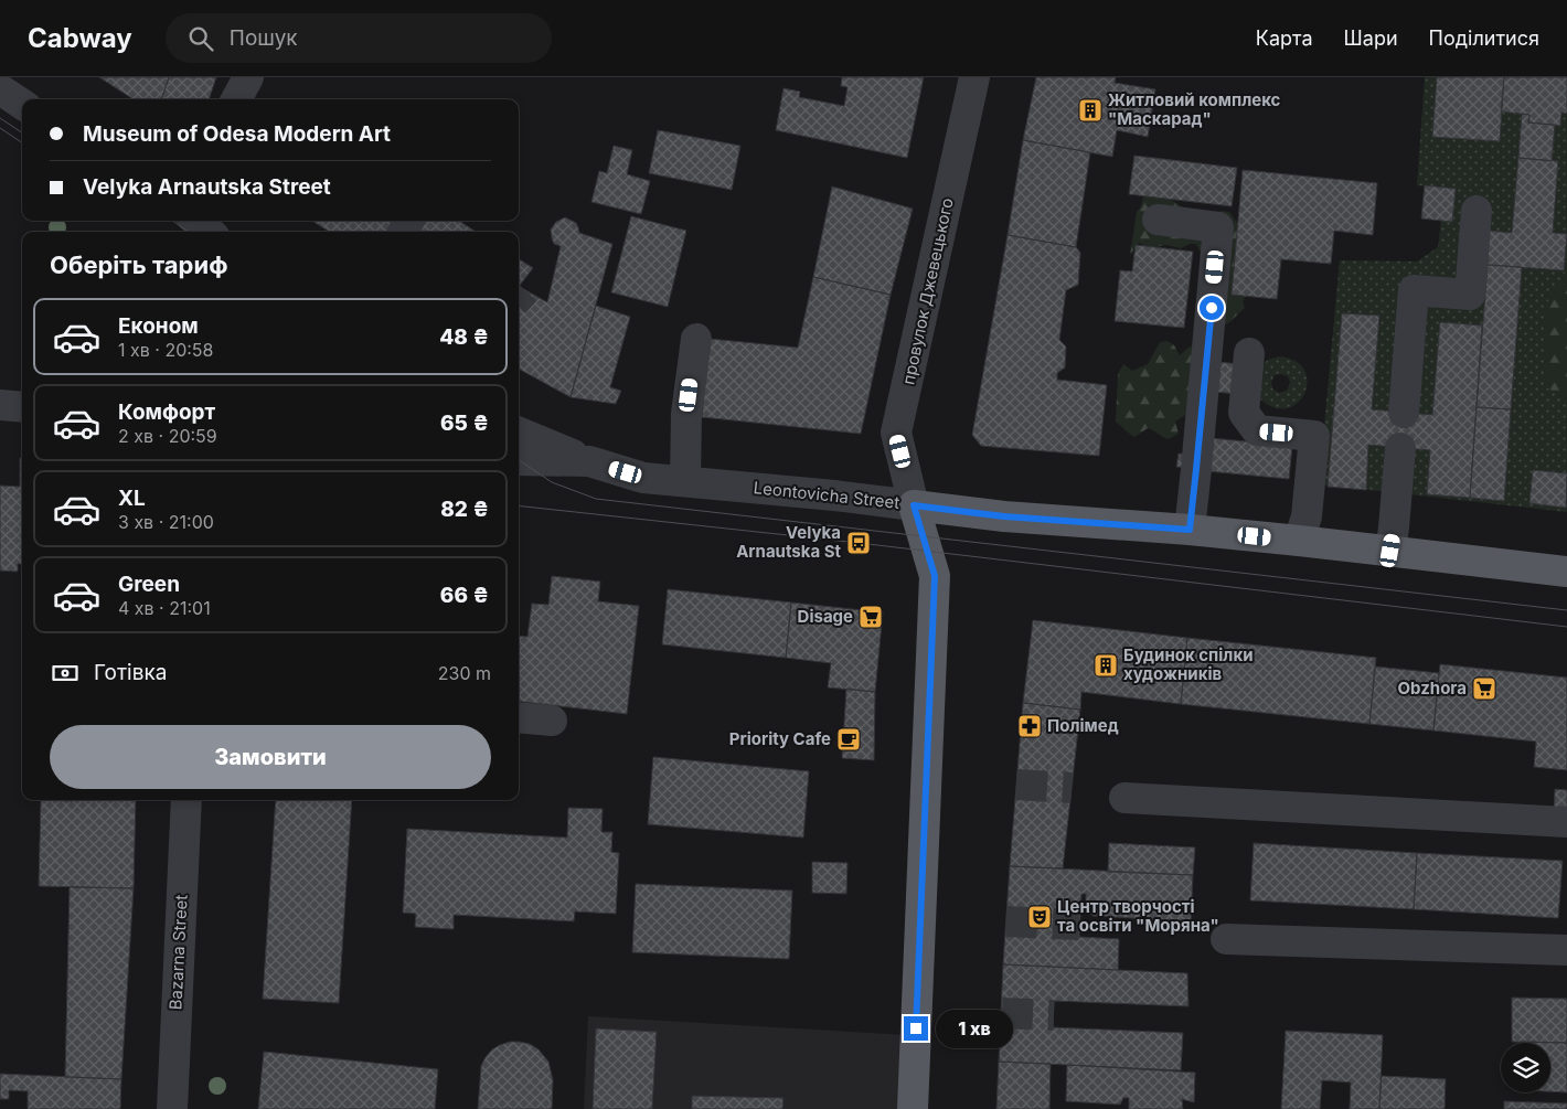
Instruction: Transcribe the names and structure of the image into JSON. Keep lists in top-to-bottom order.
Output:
{
  "streets": {
    "main road": ["Leontovicha Street"],
    "street": ["провулок Джевецького", "Bazarna Street"]
  },
  "crossings": [
    ["провулок Джевецького", "Leontovicha Street"]
  ],
  "places": {
    "building": ["Житловий комплекс \"Маскарад\"", "Будинок спілки художників"],
    "bus stop": ["Velyka Arnautska St"],
    "supermarket": ["Disage", "Obzhora"],
    "pharmacy": ["Полімед"],
    "cafe": ["Priority Cafe"],
    "theatre": ["Центр творчості та освіти \"Моряна\""]
  },
  "page": {
    "header": "Cabway",
    "search": "Пошук",
    "nav": ["Карта", "Шари", "Поділитися"],
    "banner": ["Museum of Odesa Modern Art", "Velyka Arnautska Street"],
    "heading": "Оберіть тариф",
    "list": [
      {
        "name": "Економ",
        "note": "1 хв · 20:58",
        "value": "48 ₴"
      },
      {
        "name": "Комфорт",
        "note": "2 хв · 20:59",
        "value": "65 ₴"
      },
      {
        "name": "XL",
        "note": "3 хв · 21:00",
        "value": "82 ₴"
      },
      {
        "name": "Green",
        "note": "4 хв · 21:01",
        "value": "66 ₴"
      }
    ],
    "pay": ["Готівка", "230 m"],
    "buttons": "Замовити",
    "bubble": "1 хв"
  }
}
